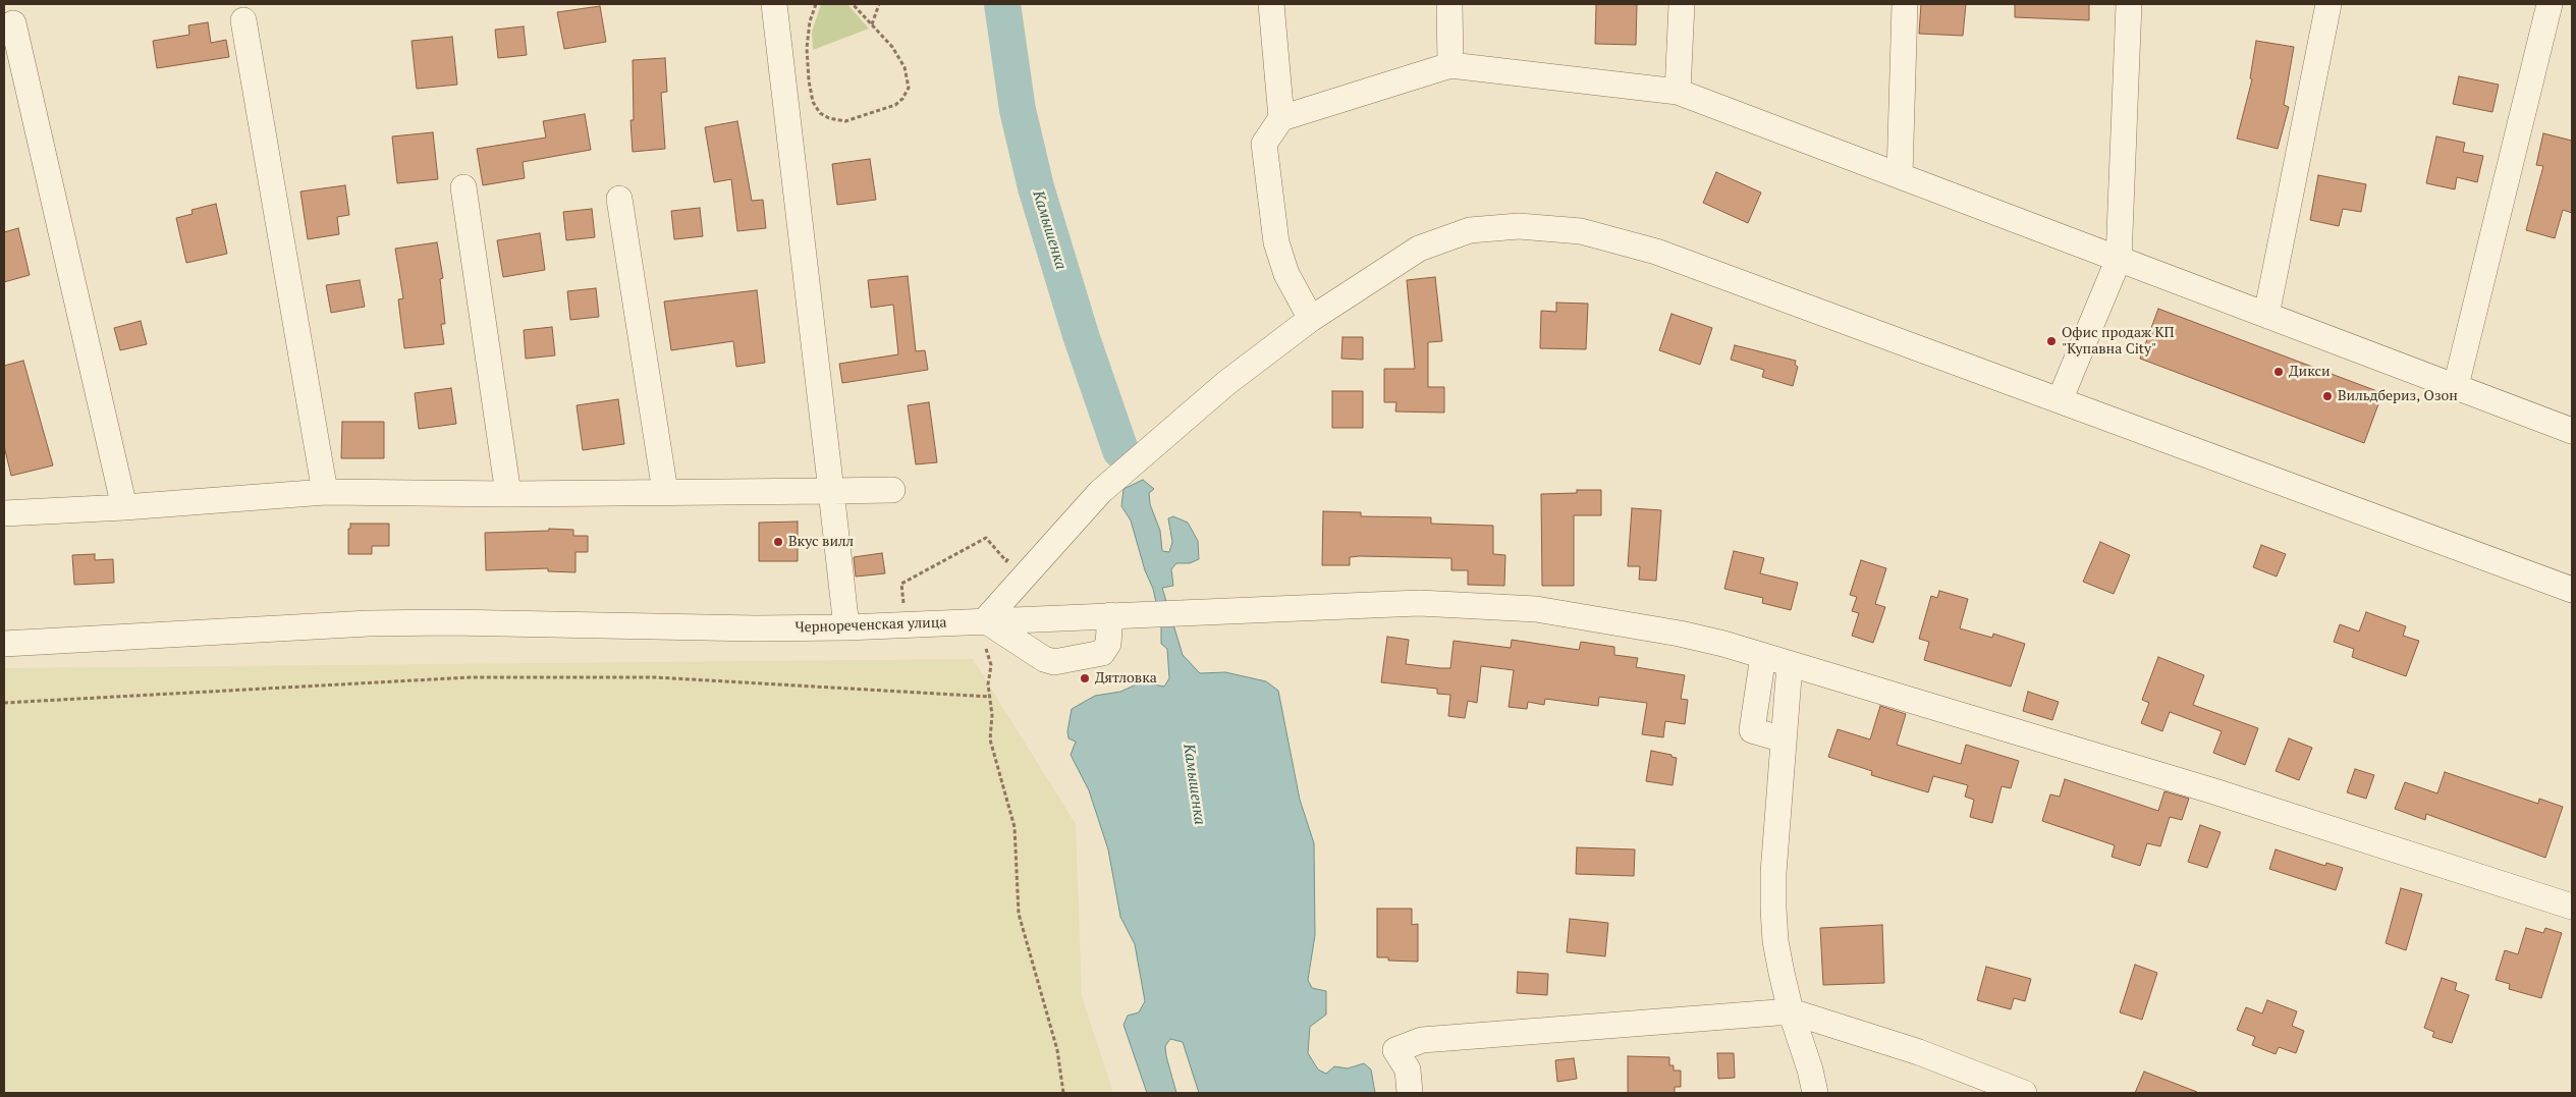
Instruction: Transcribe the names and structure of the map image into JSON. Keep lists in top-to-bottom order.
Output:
{
  "streets": {
    "street": ["Чернореченская улица"]
  },
  "water": ["Камышенка"],
  "places": [
    "Офис продаж КП \"Купавна City\"",
    "Дикси",
    "Вильдбериз, Озон",
    "Вкус вилл",
    "Дятловка"
  ]
}
